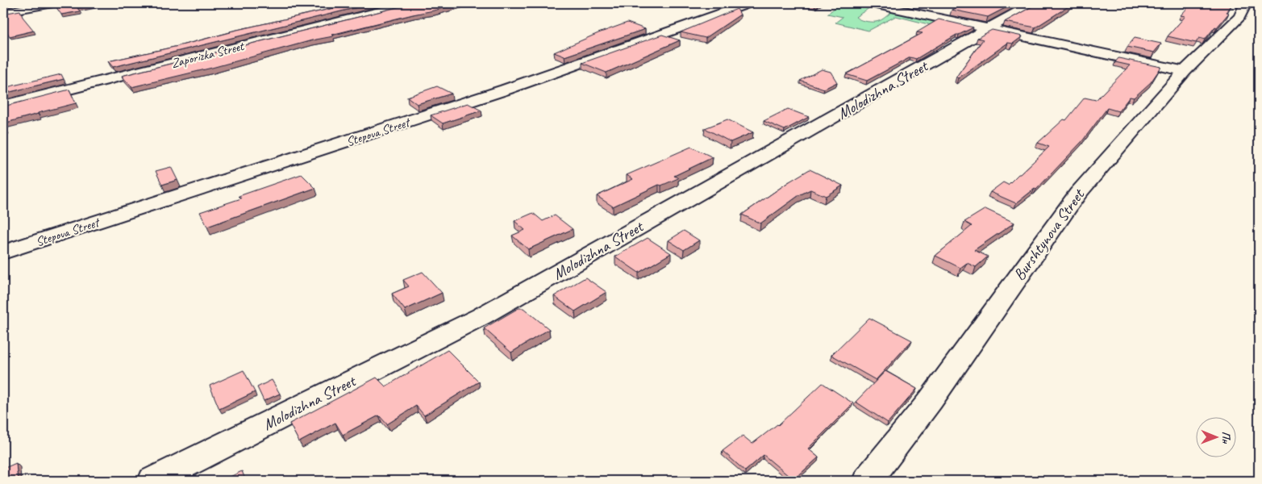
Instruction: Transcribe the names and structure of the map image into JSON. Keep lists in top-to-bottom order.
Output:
{
  "streets": {
    "street": [
      "Zaporizka Street",
      "Molodizhna Street",
      "Stepova Street",
      "Burshtynova Street"
    ]
  },
  "north": "right"
}
